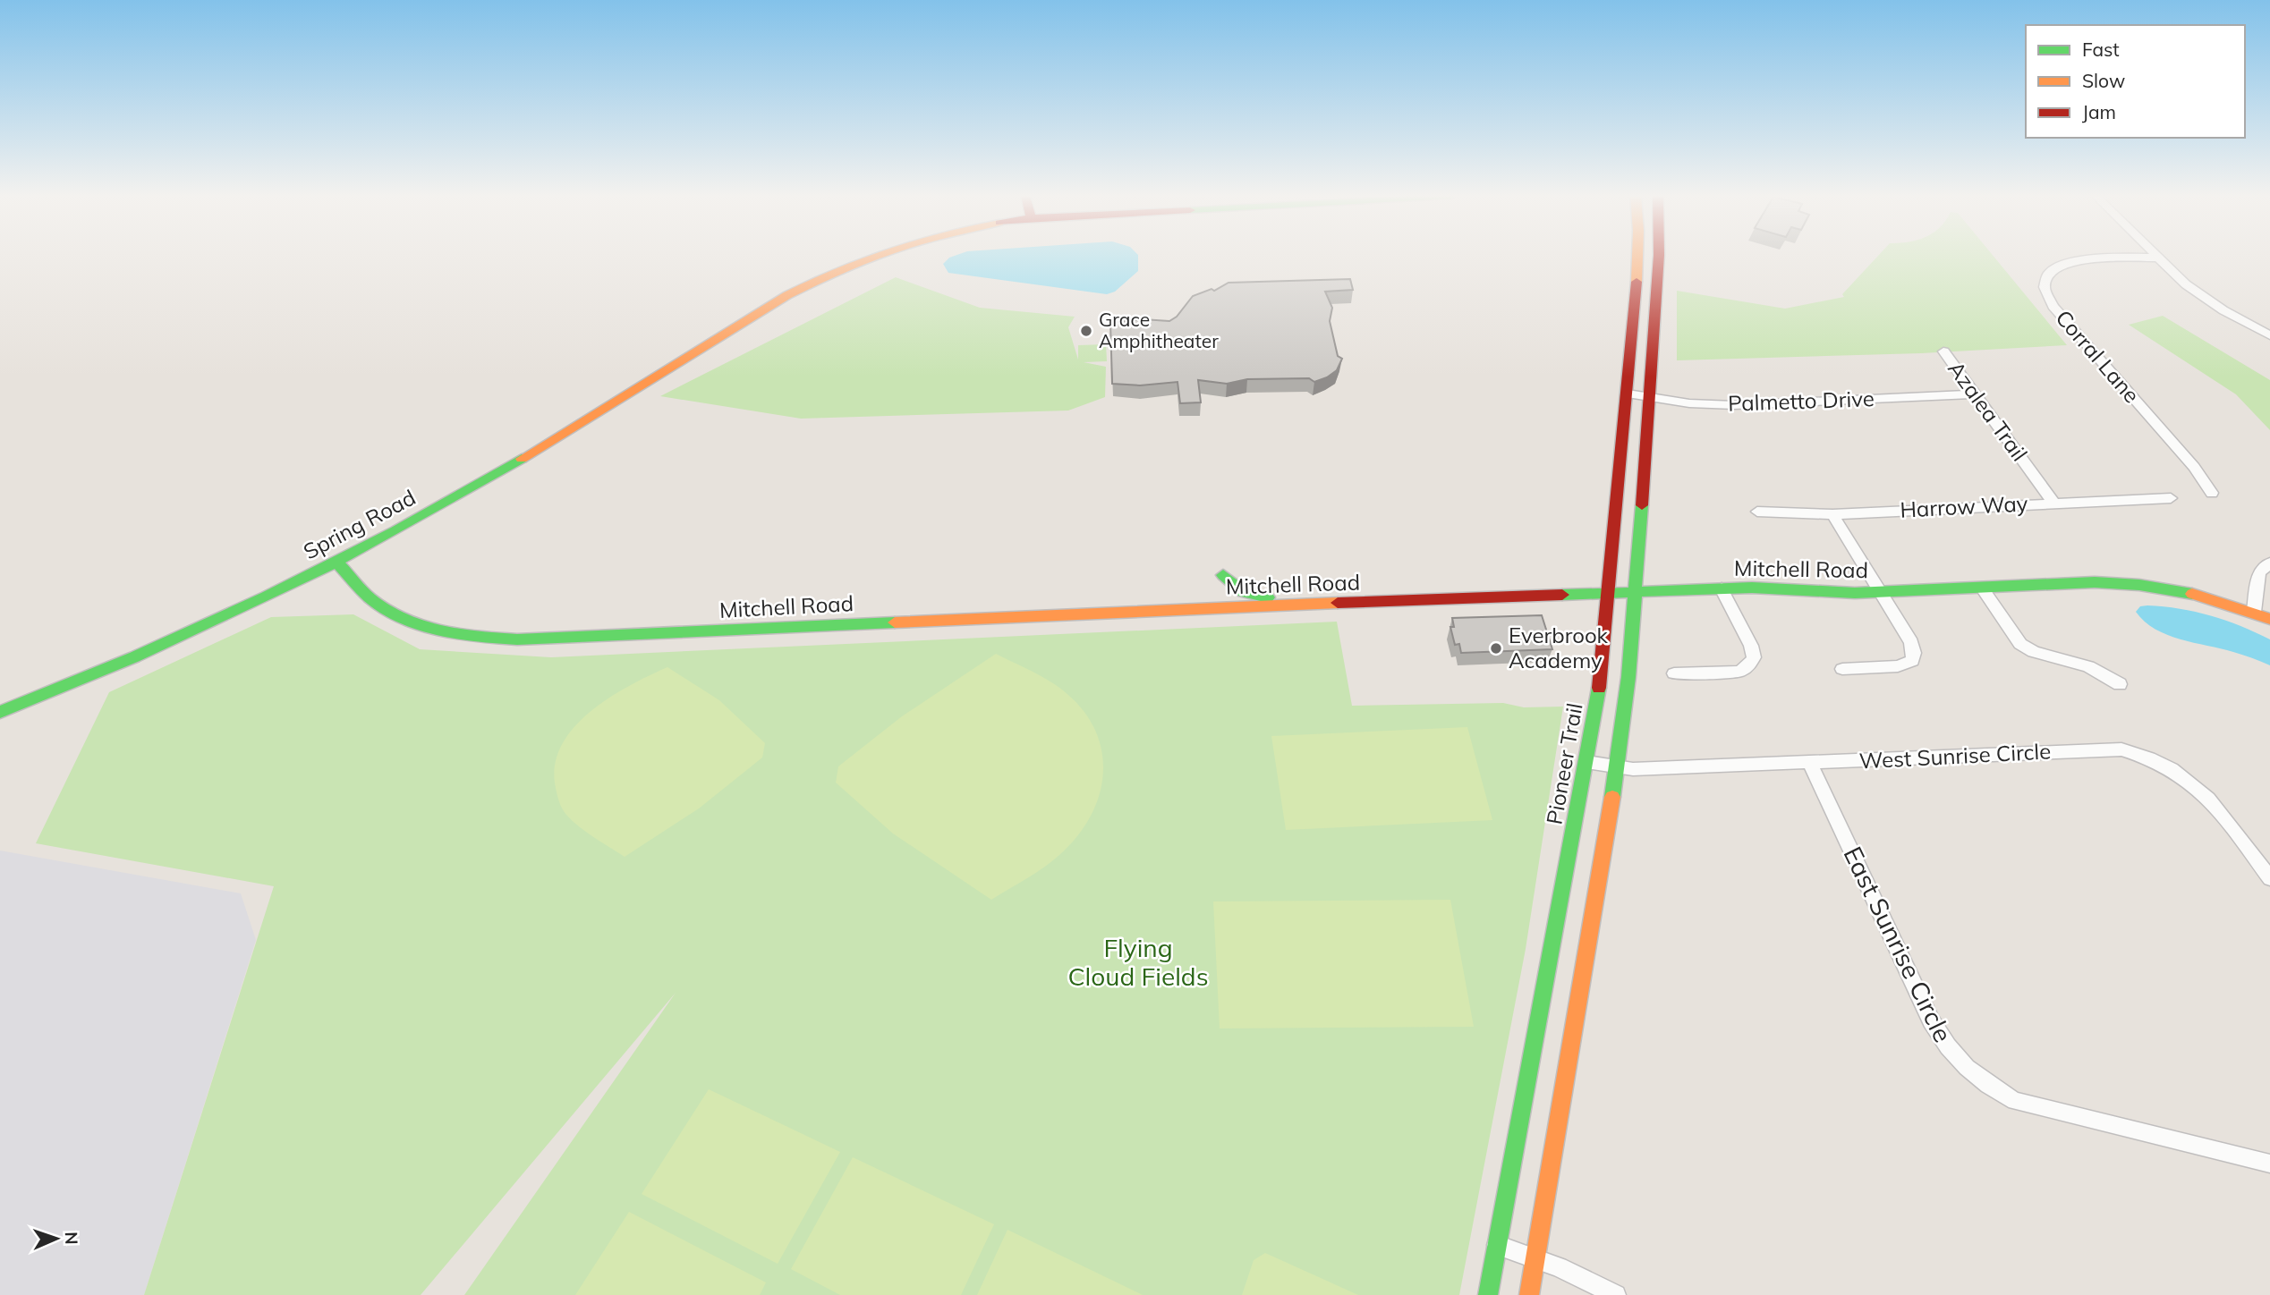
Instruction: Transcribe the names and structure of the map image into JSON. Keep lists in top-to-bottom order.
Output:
{
  "streets": {
    "main road": ["Spring Road", "Mitchell Road", "Pioneer Trail"],
    "street": [
      "Corral Lane",
      "Palmetto Drive",
      "Azalea Trail",
      "Harrow Way",
      "West Sunrise Circle",
      "East Sunrise Circle"
    ]
  },
  "crossings": [
    ["Palmetto Drive", "Azalea Trail"],
    ["Palmetto Drive", "Pioneer Trail"],
    ["Azalea Trail", "Harrow Way"],
    ["Spring Road", "Mitchell Road"],
    ["Mitchell Road", "Pioneer Trail"],
    ["West Sunrise Circle", "Pioneer Trail"],
    ["West Sunrise Circle", "East Sunrise Circle"]
  ],
  "parks": ["Flying Cloud Fields"],
  "places": ["Grace Amphitheater", "Everbrook Academy"],
  "legend": ["Fast", "Slow", "Jam"],
  "north": "right"
}
